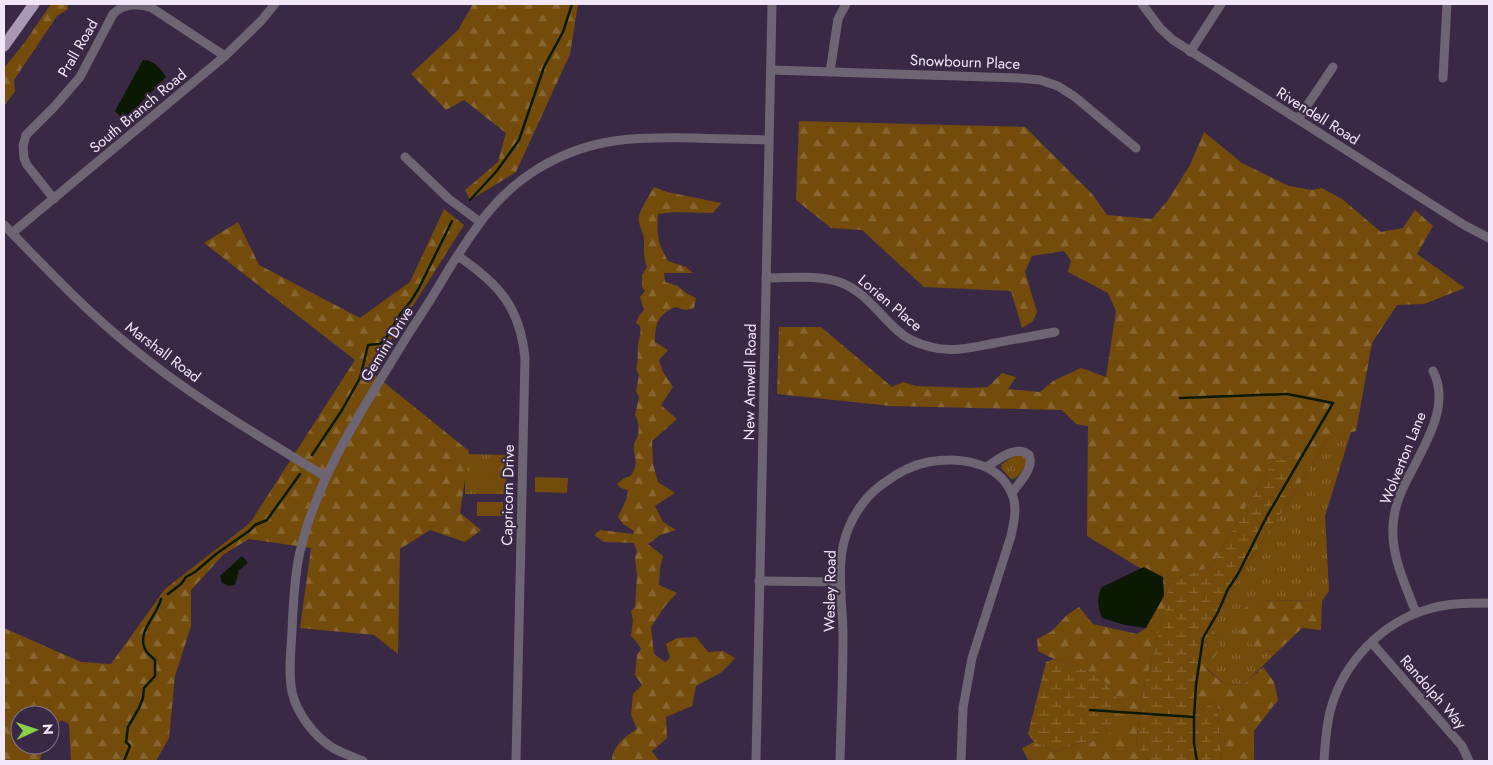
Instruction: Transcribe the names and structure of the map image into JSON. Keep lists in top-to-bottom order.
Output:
{
  "streets": {
    "street": [
      "Prall Road",
      "Snowbourn Place",
      "South Branch Road",
      "Rivendell Road",
      "Lorien Place",
      "Gemini Drive",
      "Marshall Road",
      "New Amwell Road",
      "Wolverton Lane",
      "Capricorn Drive",
      "Wesley Road",
      "Randolph Way"
    ]
  },
  "crossings": [
    ["Prall Road", "South Branch Road"],
    ["Snowbourn Place", "New Amwell Road"],
    ["South Branch Road", "Marshall Road"],
    ["Lorien Place", "New Amwell Road"],
    ["Gemini Drive", "Marshall Road"],
    ["Gemini Drive", "New Amwell Road"],
    ["Gemini Drive", "Capricorn Drive"]
  ],
  "north": "right"
}
